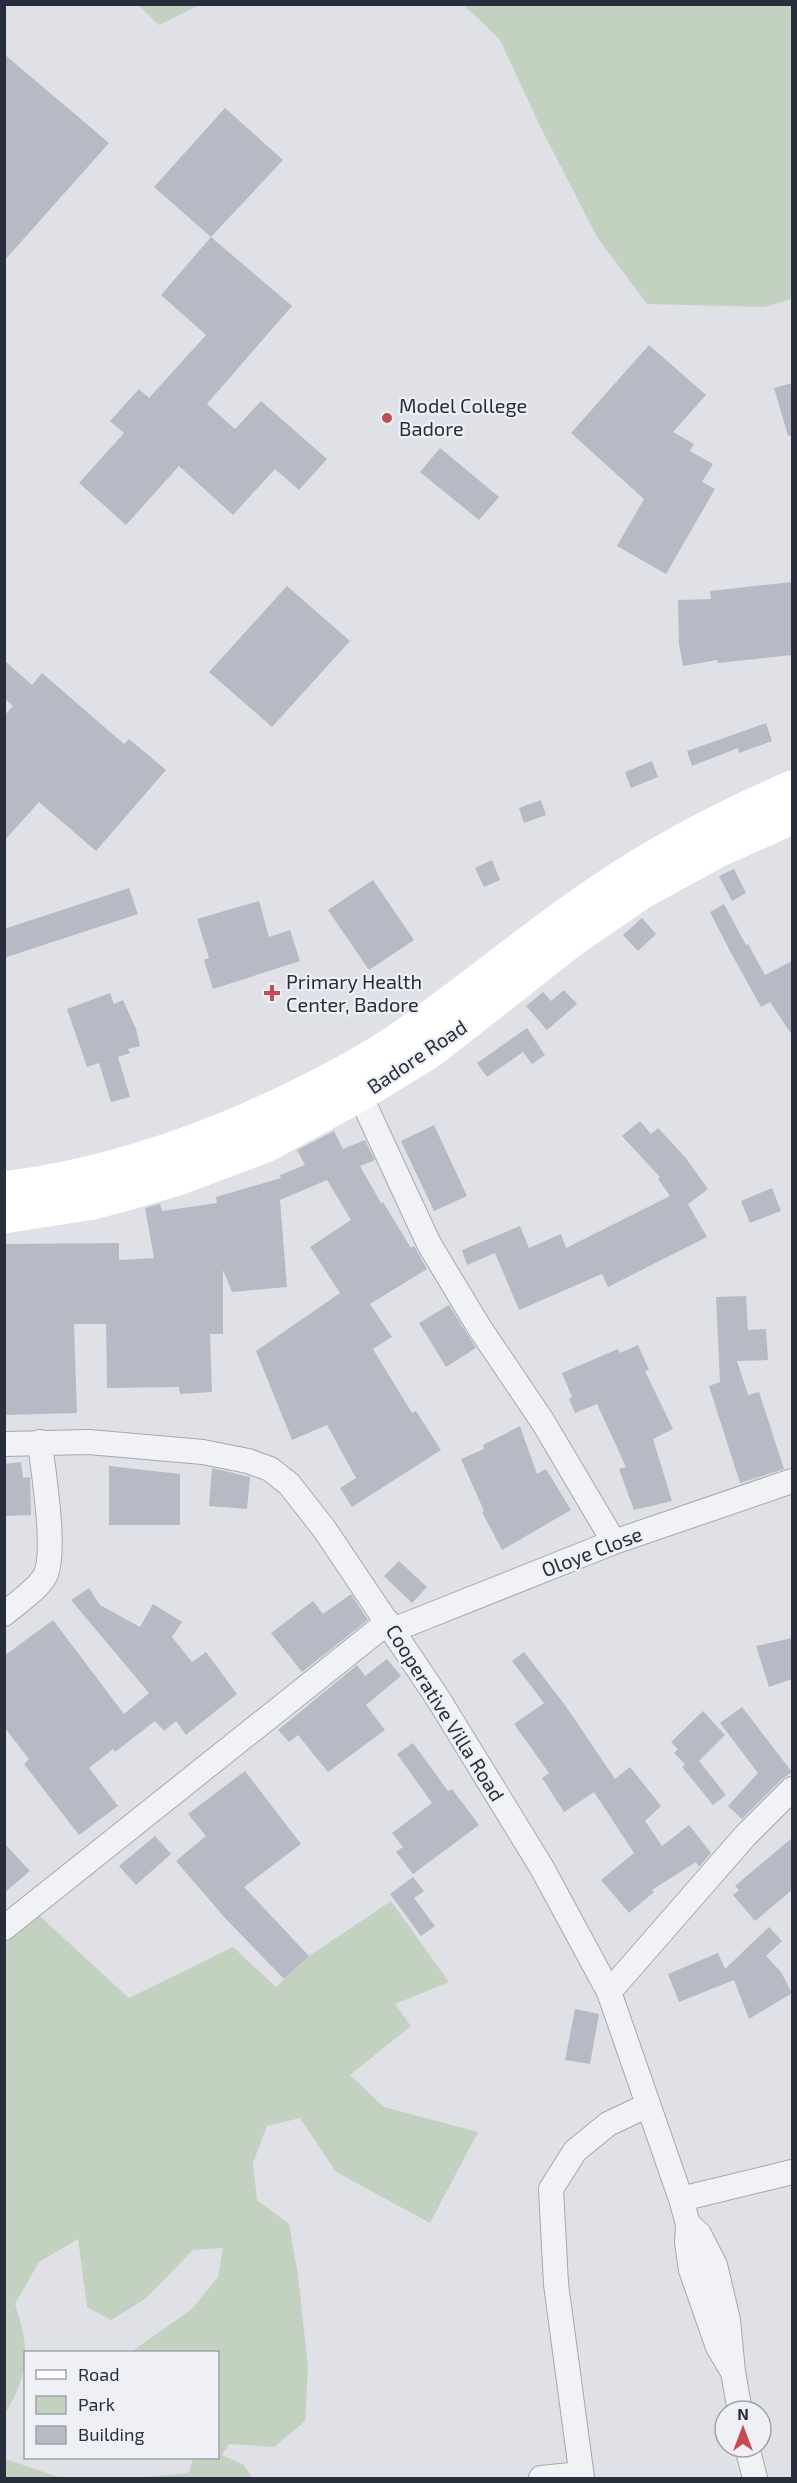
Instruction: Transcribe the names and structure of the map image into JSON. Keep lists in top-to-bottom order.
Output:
{
  "streets": {
    "main road": ["Badore Road"],
    "street": ["Oloye Close", "Cooperative Villa Road"]
  },
  "crossings": [
    ["Oloye Close", "Cooperative Villa Road"]
  ],
  "places": {
    "other": ["Model College Badore"],
    "health": ["Primary Health Center, Badore"]
  },
  "legend": ["Road", "Park", "Building"],
  "north": "top"
}
